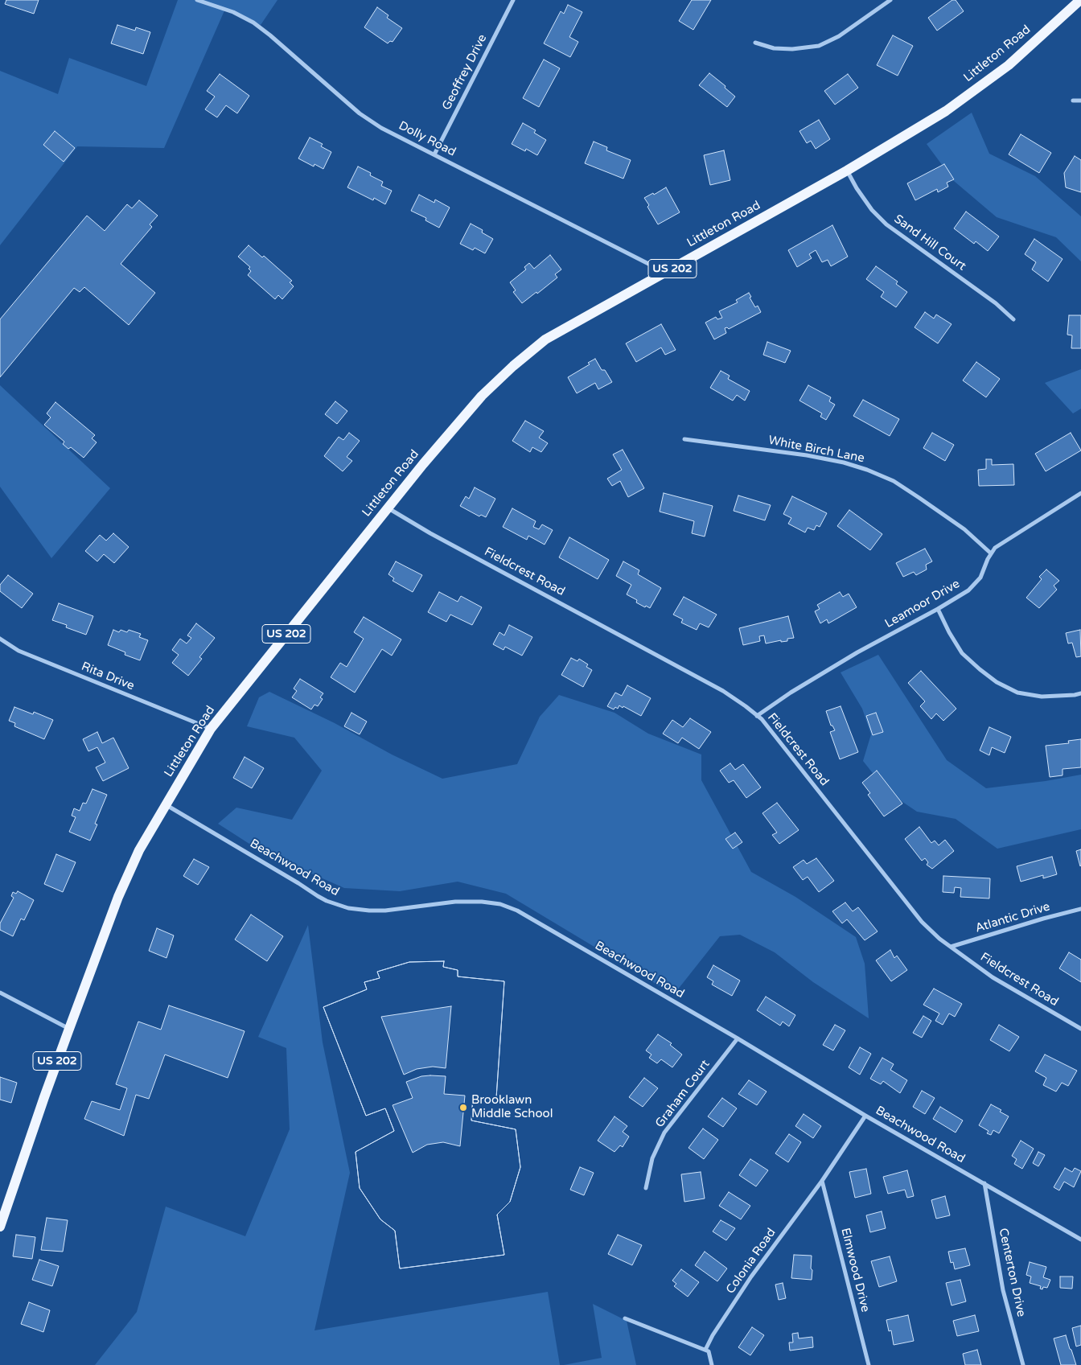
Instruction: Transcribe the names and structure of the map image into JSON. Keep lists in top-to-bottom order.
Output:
{
  "streets": {
    "main road": ["Littleton Road", "US 202"],
    "street": [
      "Geoffrey Drive",
      "Dolly Road",
      "Sand Hill Court",
      "White Birch Lane",
      "Fieldcrest Road",
      "Leamoor Drive",
      "Rita Drive",
      "Beachwood Road",
      "Atlantic Drive",
      "Graham Court",
      "Colonia Road",
      "Elmwood Drive",
      "Centerton Drive"
    ]
  },
  "crossings": [
    ["Littleton Road", "Dolly Road"],
    ["Littleton Road", "Sand Hill Court"],
    ["Littleton Road", "Fieldcrest Road"],
    ["Littleton Road", "Rita Drive"],
    ["Littleton Road", "Beachwood Road"],
    ["Geoffrey Drive", "Dolly Road"],
    ["White Birch Lane", "Leamoor Drive"],
    ["Fieldcrest Road", "Leamoor Drive"],
    ["Fieldcrest Road", "Atlantic Drive"],
    ["Beachwood Road", "Graham Court"],
    ["Beachwood Road", "Colonia Road"],
    ["Beachwood Road", "Centerton Drive"],
    ["Colonia Road", "Elmwood Drive"]
  ],
  "places": ["Brooklawn Middle School"]
}
